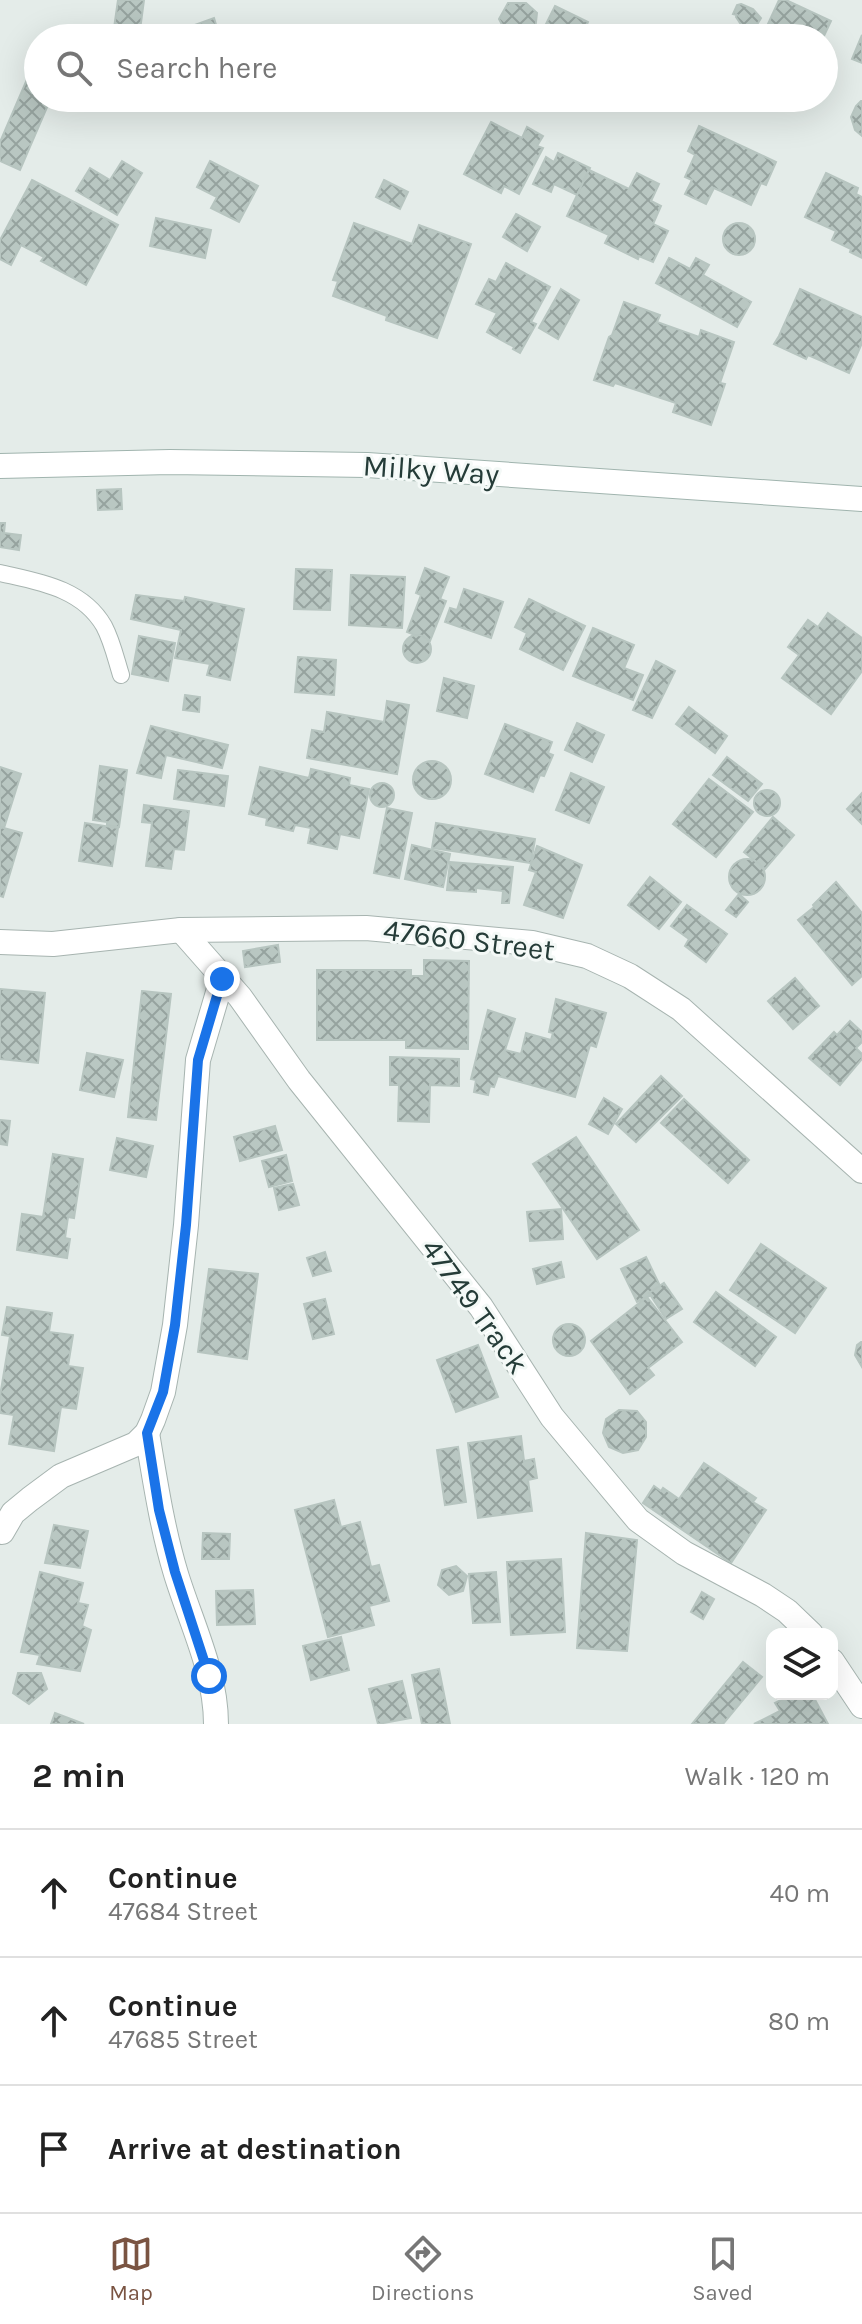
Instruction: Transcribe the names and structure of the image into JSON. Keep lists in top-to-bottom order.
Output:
{
  "streets": {
    "street": ["Milky Way", "47660 Street", "47749 Track"]
  },
  "crossings": [
    ["47660 Street", "47749 Track"]
  ],
  "page": {
    "search": "Search here",
    "heading": ["2 min", "Walk · 120 m"],
    "list": [
      ["Continue", "47684 Street", "40 m"],
      ["Continue", "47685 Street", "80 m"],
      "Arrive at destination"
    ],
    "nav": ["Map", "Directions", "Saved"]
  }
}
